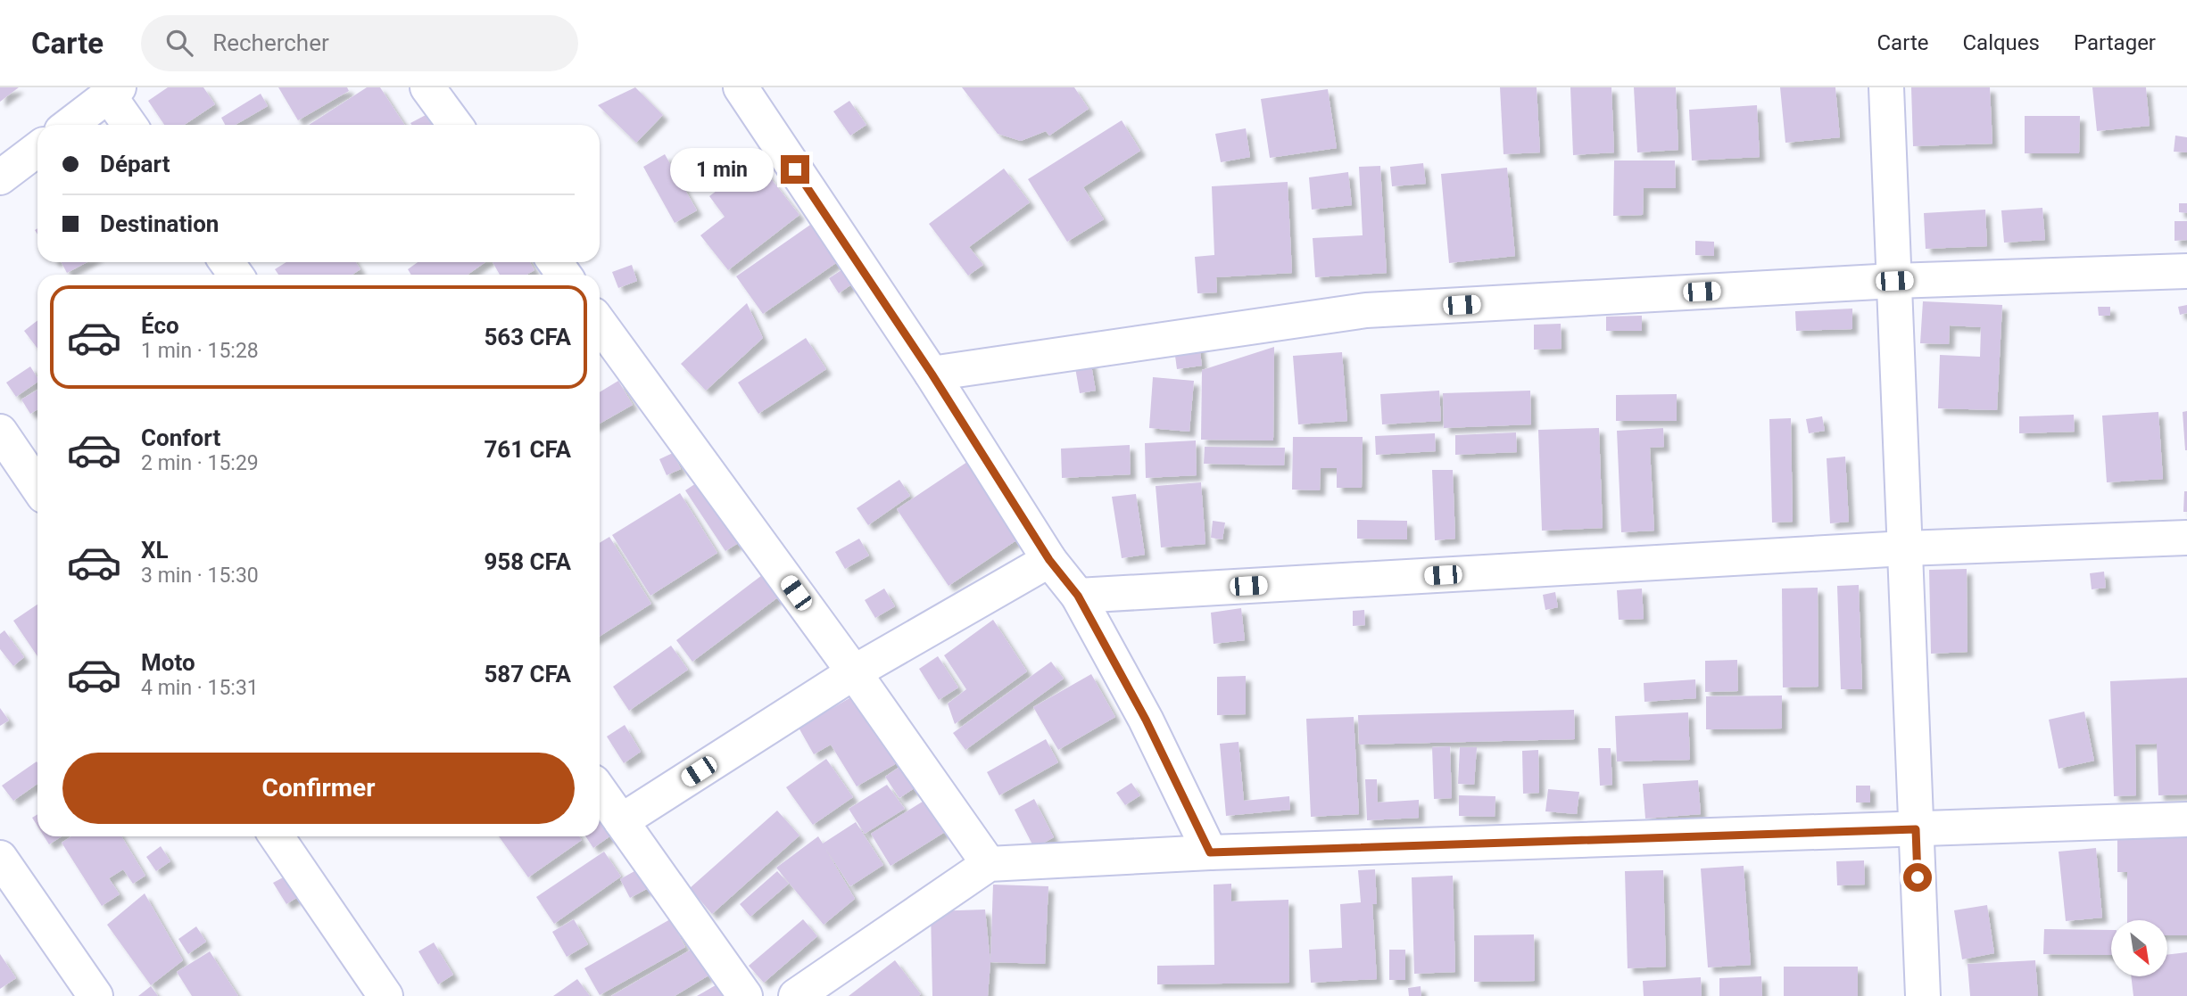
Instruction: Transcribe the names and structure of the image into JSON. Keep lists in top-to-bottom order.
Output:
{
  "north": "bottom right",
  "page": {
    "header": "Carte",
    "search": "Rechercher",
    "nav": ["Carte", "Calques", "Partager"],
    "banner": ["Départ", "Destination"],
    "bubble": "1 min",
    "list": [
      {
        "name": "Éco",
        "note": "1 min · 15:28",
        "value": "563 CFA"
      },
      {
        "name": "Confort",
        "note": "2 min · 15:29",
        "value": "761 CFA"
      },
      {
        "name": "XL",
        "note": "3 min · 15:30",
        "value": "958 CFA"
      },
      {
        "name": "Moto",
        "note": "4 min · 15:31",
        "value": "587 CFA"
      }
    ],
    "buttons": "Confirmer"
  }
}
